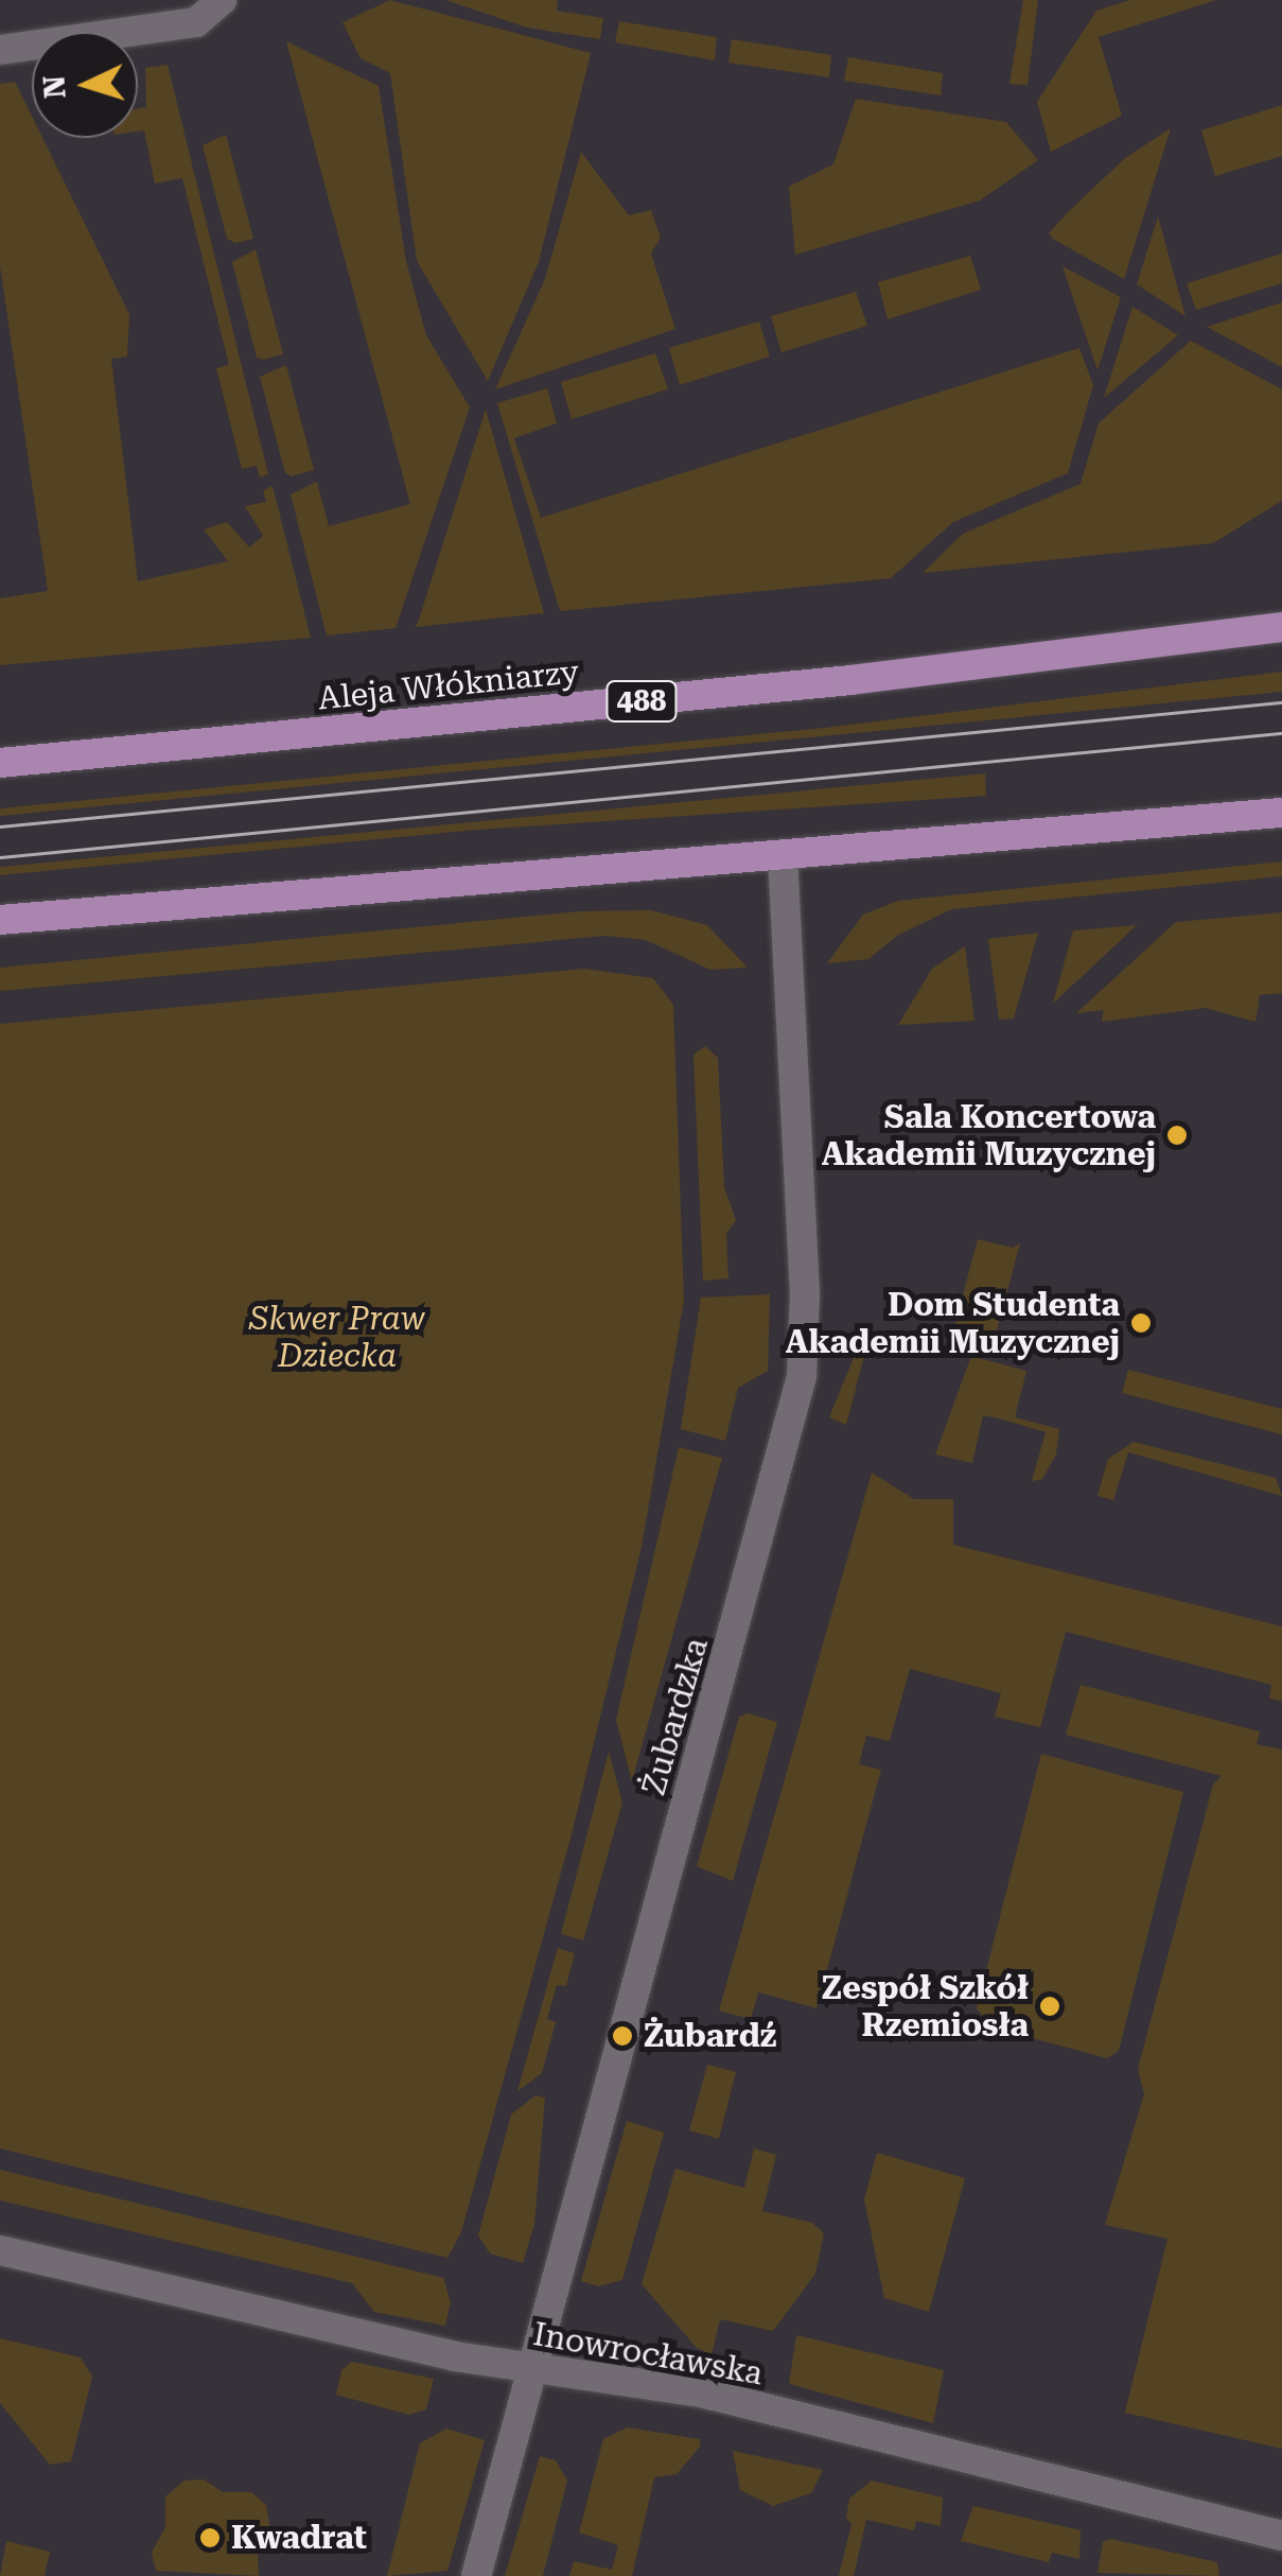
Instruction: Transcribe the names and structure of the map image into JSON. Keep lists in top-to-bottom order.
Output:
{
  "streets": {
    "main road": ["Aleja Włókniarzy", "488"],
    "street": ["Żubardzka", "Inowrocławska"]
  },
  "crossings": [
    ["Żubardzka", "Inowrocławska"]
  ],
  "parks": ["Skwer Praw Dziecka"],
  "places": [
    "Sala Koncertowa Akademii Muzycznej",
    "Dom Studenta Akademii Muzycznej",
    "Zespół Szkół Rzemiosła",
    "Żubardź",
    "Kwadrat"
  ],
  "north": "left"
}
